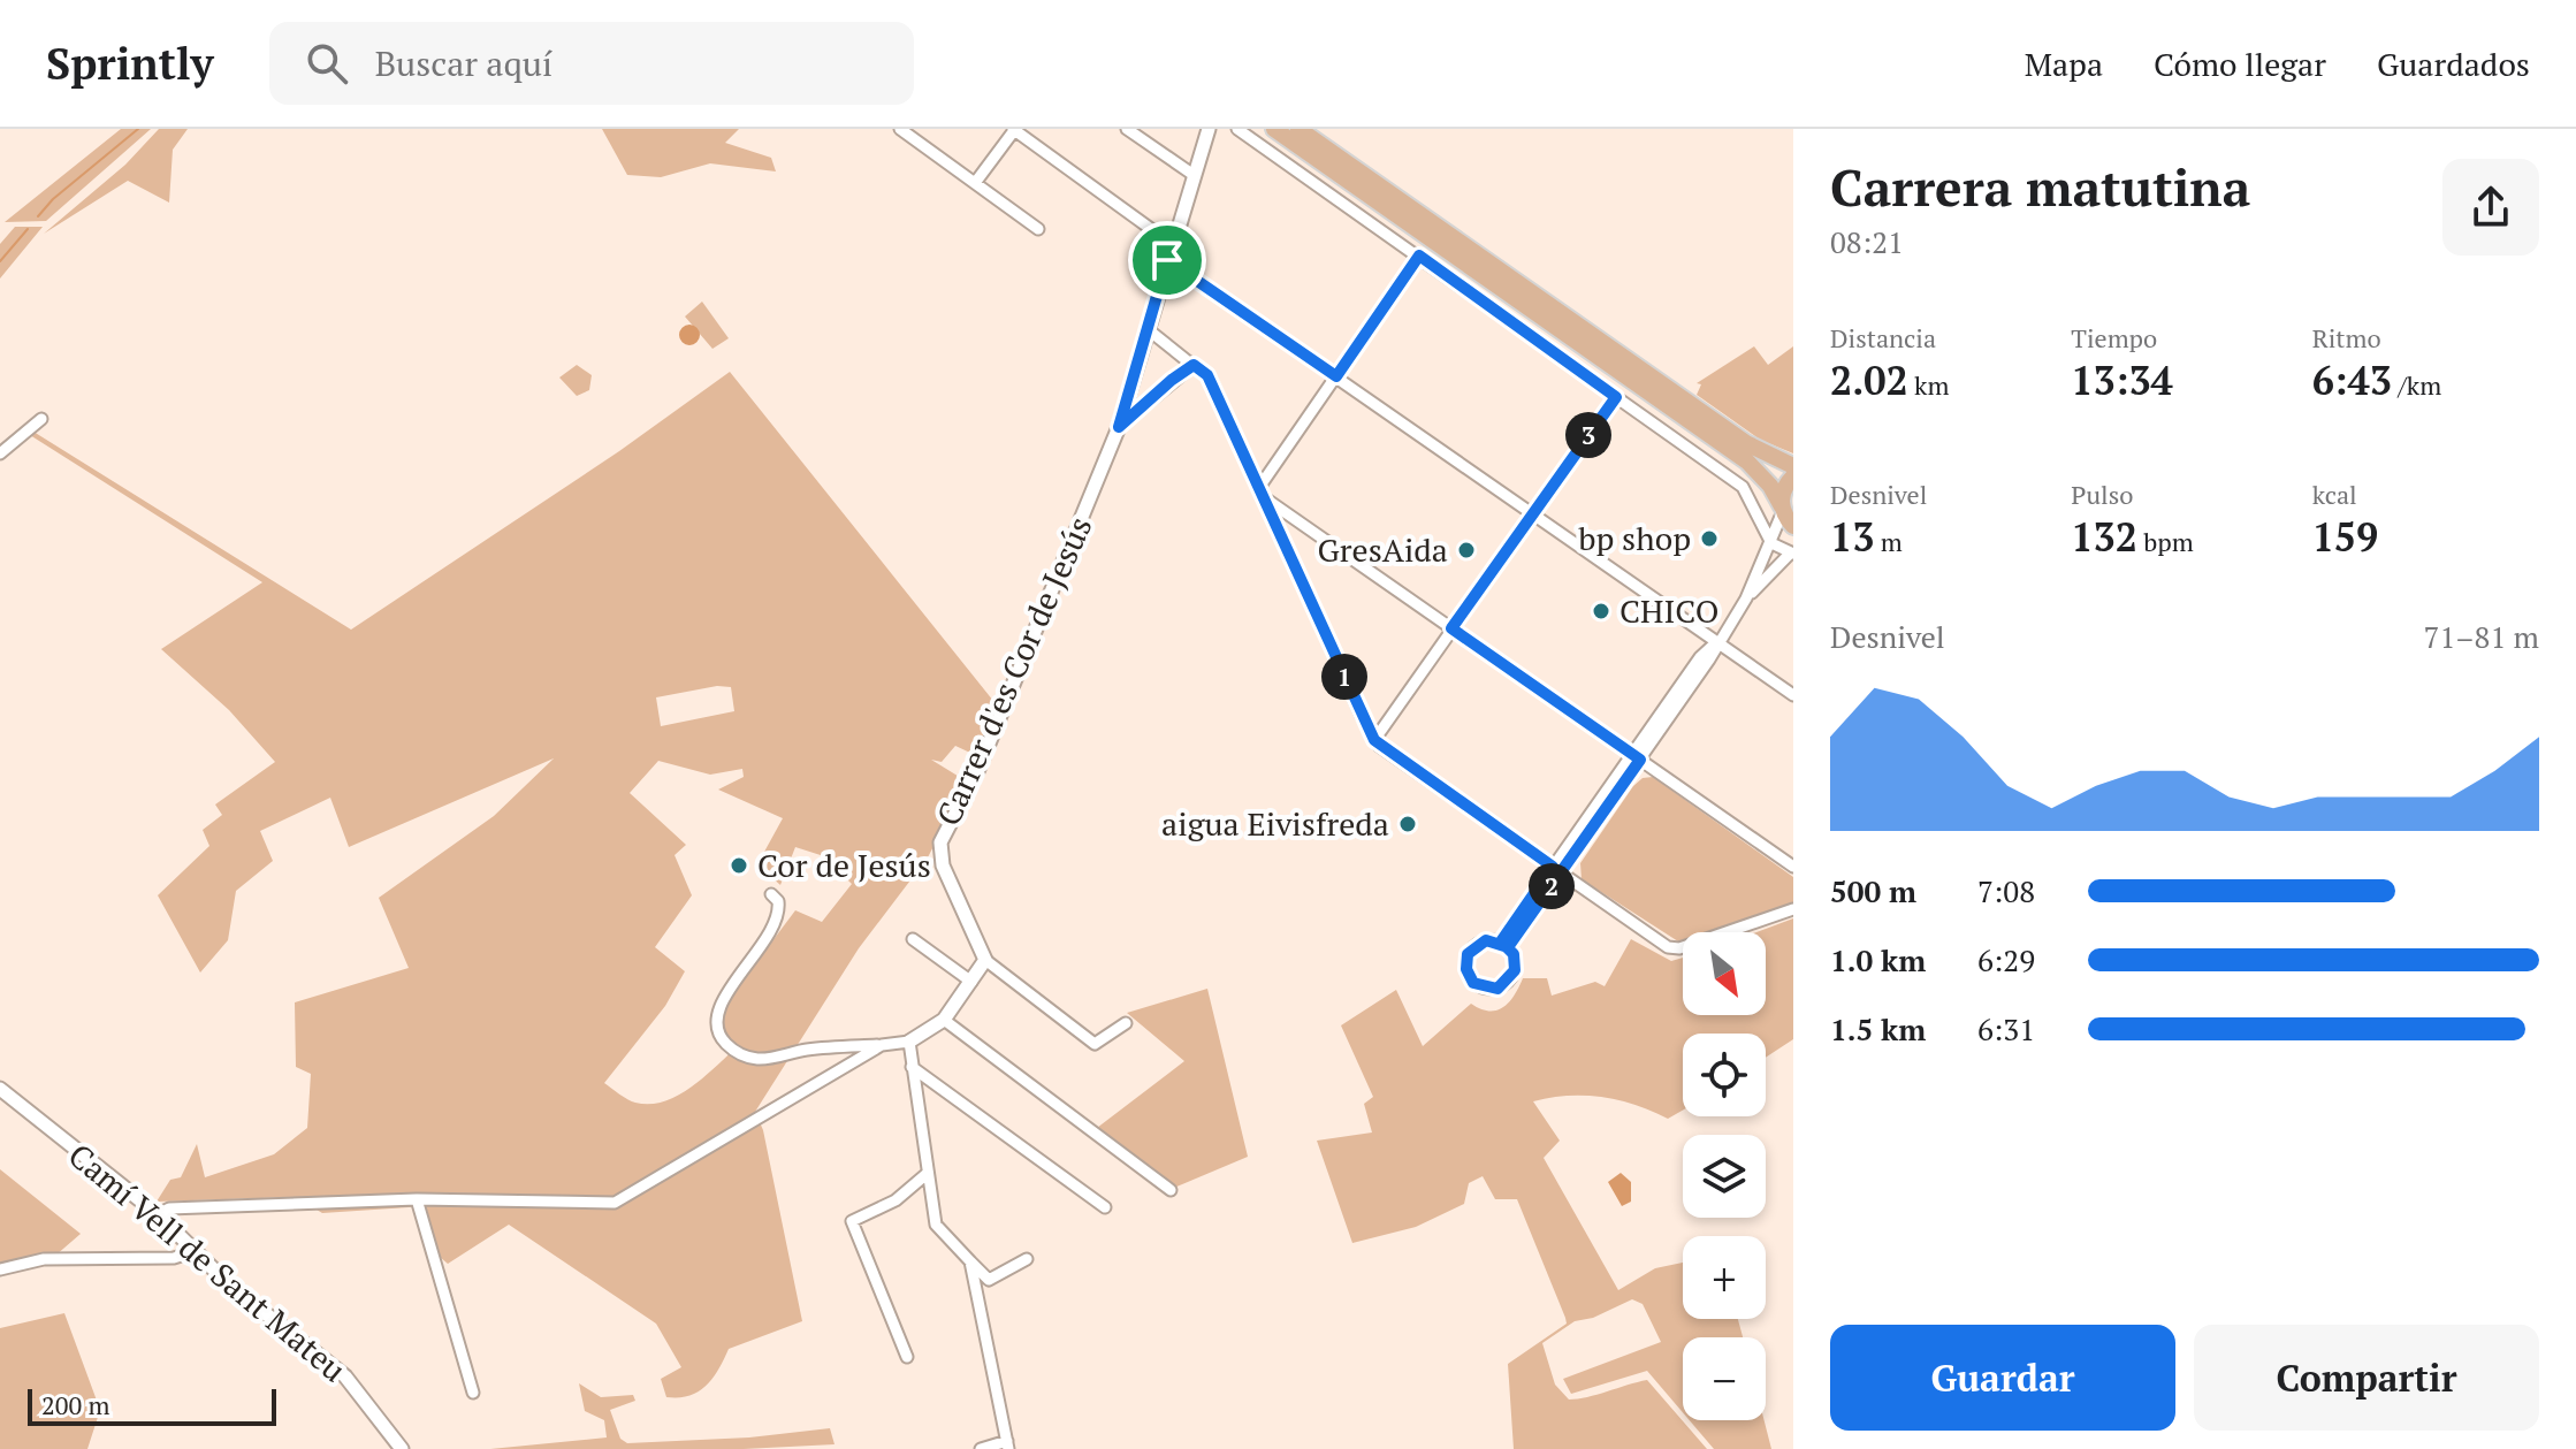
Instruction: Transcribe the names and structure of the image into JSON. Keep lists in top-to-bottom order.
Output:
{
  "streets": {
    "street": ["Carrer d'es Cor de Jesús", "Camí Vell de Sant Mateu"]
  },
  "places": [
    "bp shop",
    "GresAida",
    "CHICO",
    "aigua Eivisfreda",
    "Cor de Jesús"
  ],
  "scale_bar": "200 m",
  "north": "bottom right",
  "page": {
    "header": "Sprintly",
    "search": "Buscar aquí",
    "nav": ["Mapa", "Cómo llegar", "Guardados"],
    "heading": ["Carrera matutina", "08:21"],
    "stats": [
      ["Distancia", "2.02 km"],
      ["Tiempo", "13:34"],
      ["Ritmo", "6:43 /km"],
      ["Desnivel", "13 m"],
      ["Pulso", "132 bpm"],
      ["kcal", "159"]
    ],
    "pins": ["3", "1", "2"],
    "chart": ["Desnivel", "71–81 m"],
    "list": [
      {
        "name": "500 m",
        "note": "7:08"
      },
      {
        "name": "1.0 km",
        "note": "6:29"
      },
      {
        "name": "1.5 km",
        "note": "6:31"
      }
    ],
    "map_buttons": ["+", "−"],
    "buttons": ["Guardar", "Compartir"],
    "scale": "200 m"
  }
}
